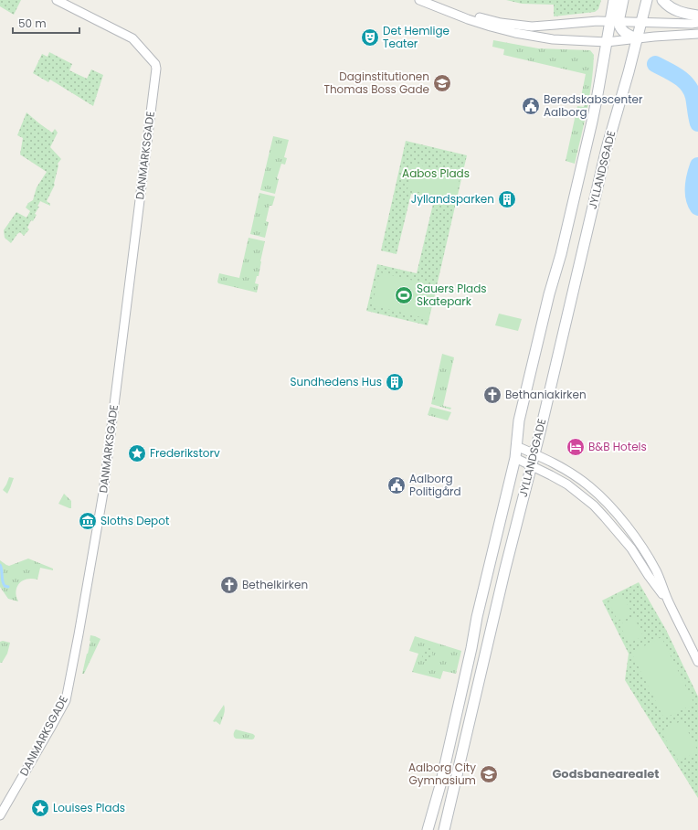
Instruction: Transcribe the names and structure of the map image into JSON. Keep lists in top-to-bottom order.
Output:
{
  "streets": {
    "main road": ["JYLLANDSGADE"],
    "street": ["DANMARKSGADE"]
  },
  "districts": ["Godsbanearealet"],
  "parks": ["Aabos Plads"],
  "places": {
    "theatre": ["Det Hemlige Teater"],
    "school or university": ["Daginstitutionen Thomas Boss Gade", "Aalborg City Gymnasium"],
    "public building": ["Beredskabscenter Aalborg", "Aalborg Politigård"],
    "building": ["Jyllandsparken", "Sundhedens Hus"],
    "sports": ["Sauers Plads Skatepark"],
    "church": ["Bethaniakirken", "Bethelkirken"],
    "hotel": ["B&B Hotels"],
    "place": ["Frederikstorv", "Louises Plads"],
    "museum": ["Sloths Depot"]
  },
  "scale_bar": "50 m"
}
